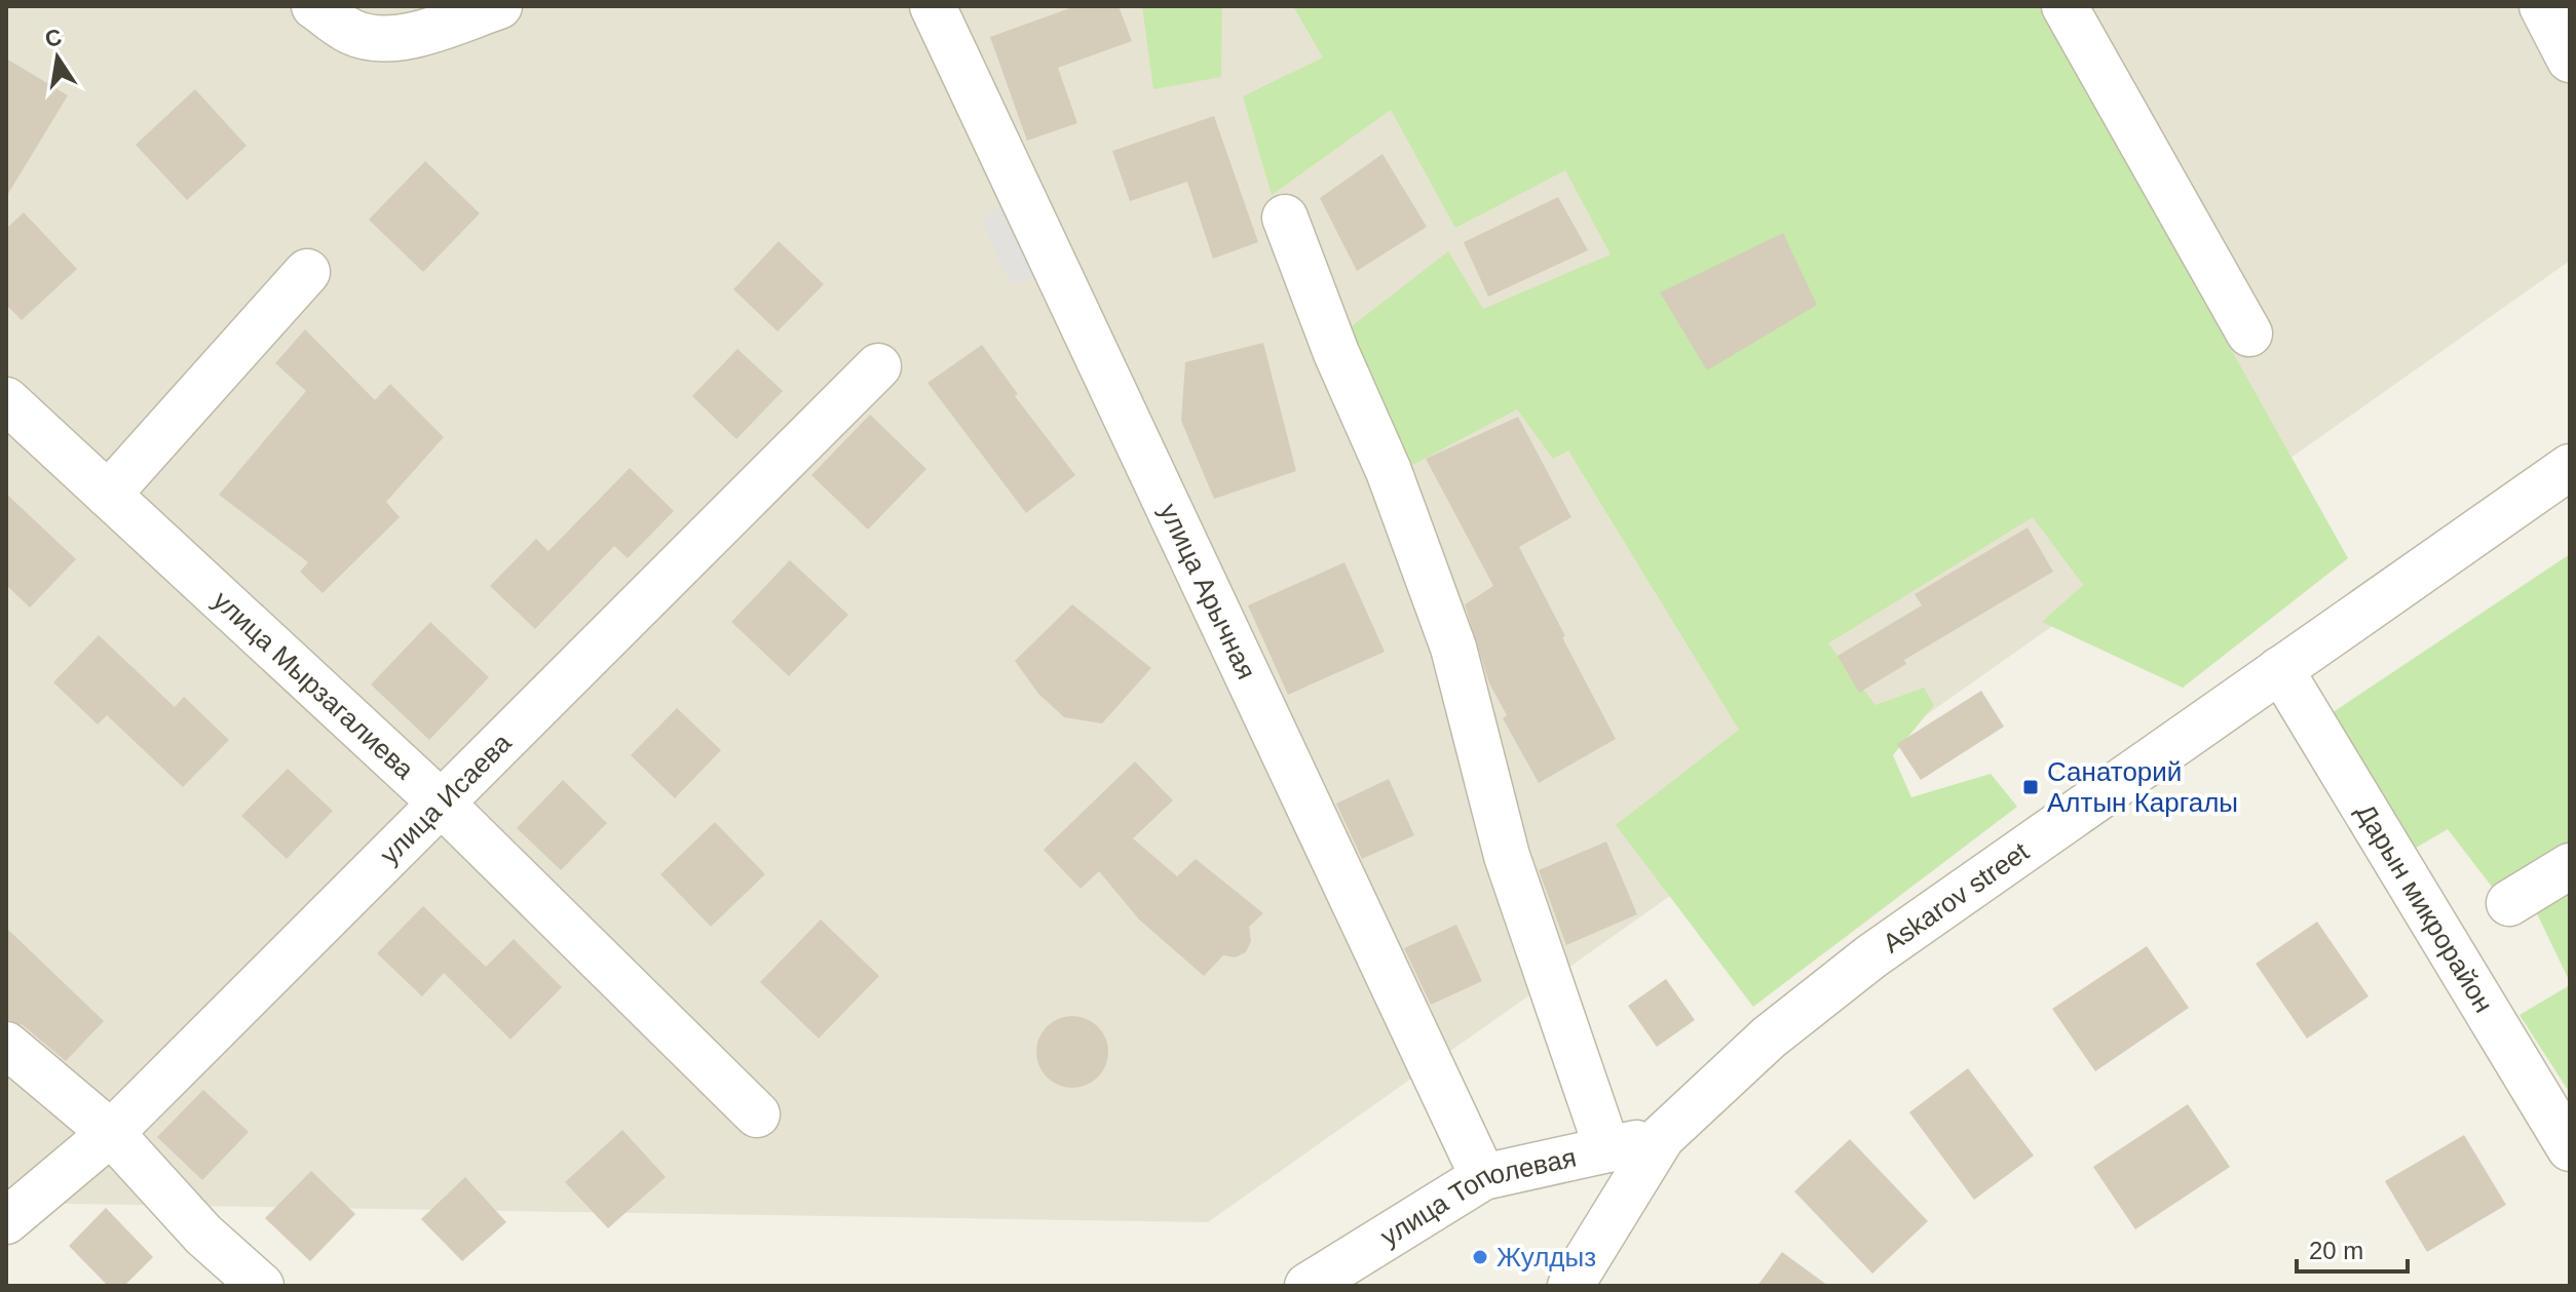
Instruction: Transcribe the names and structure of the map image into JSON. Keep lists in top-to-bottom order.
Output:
{
  "streets": {
    "street": [
      "улица Арычная",
      "улица Мырзагалиева",
      "улица Исаева",
      "Askarov street",
      "Дарын микрорайон",
      "улица Тополевая"
    ]
  },
  "crossings": [
    ["улица Арычная", "улица Тополевая"],
    ["улица Мырзагалиева", "улица Исаева"],
    ["Askarov street", "Дарын микрорайон"],
    ["Askarov street", "улица Тополевая"]
  ],
  "places": {
    "transit": ["Санаторий Алтын Каргалы"],
    "other": ["Жулдыз"]
  },
  "scale_bar": "20 m",
  "north": "top"
}
